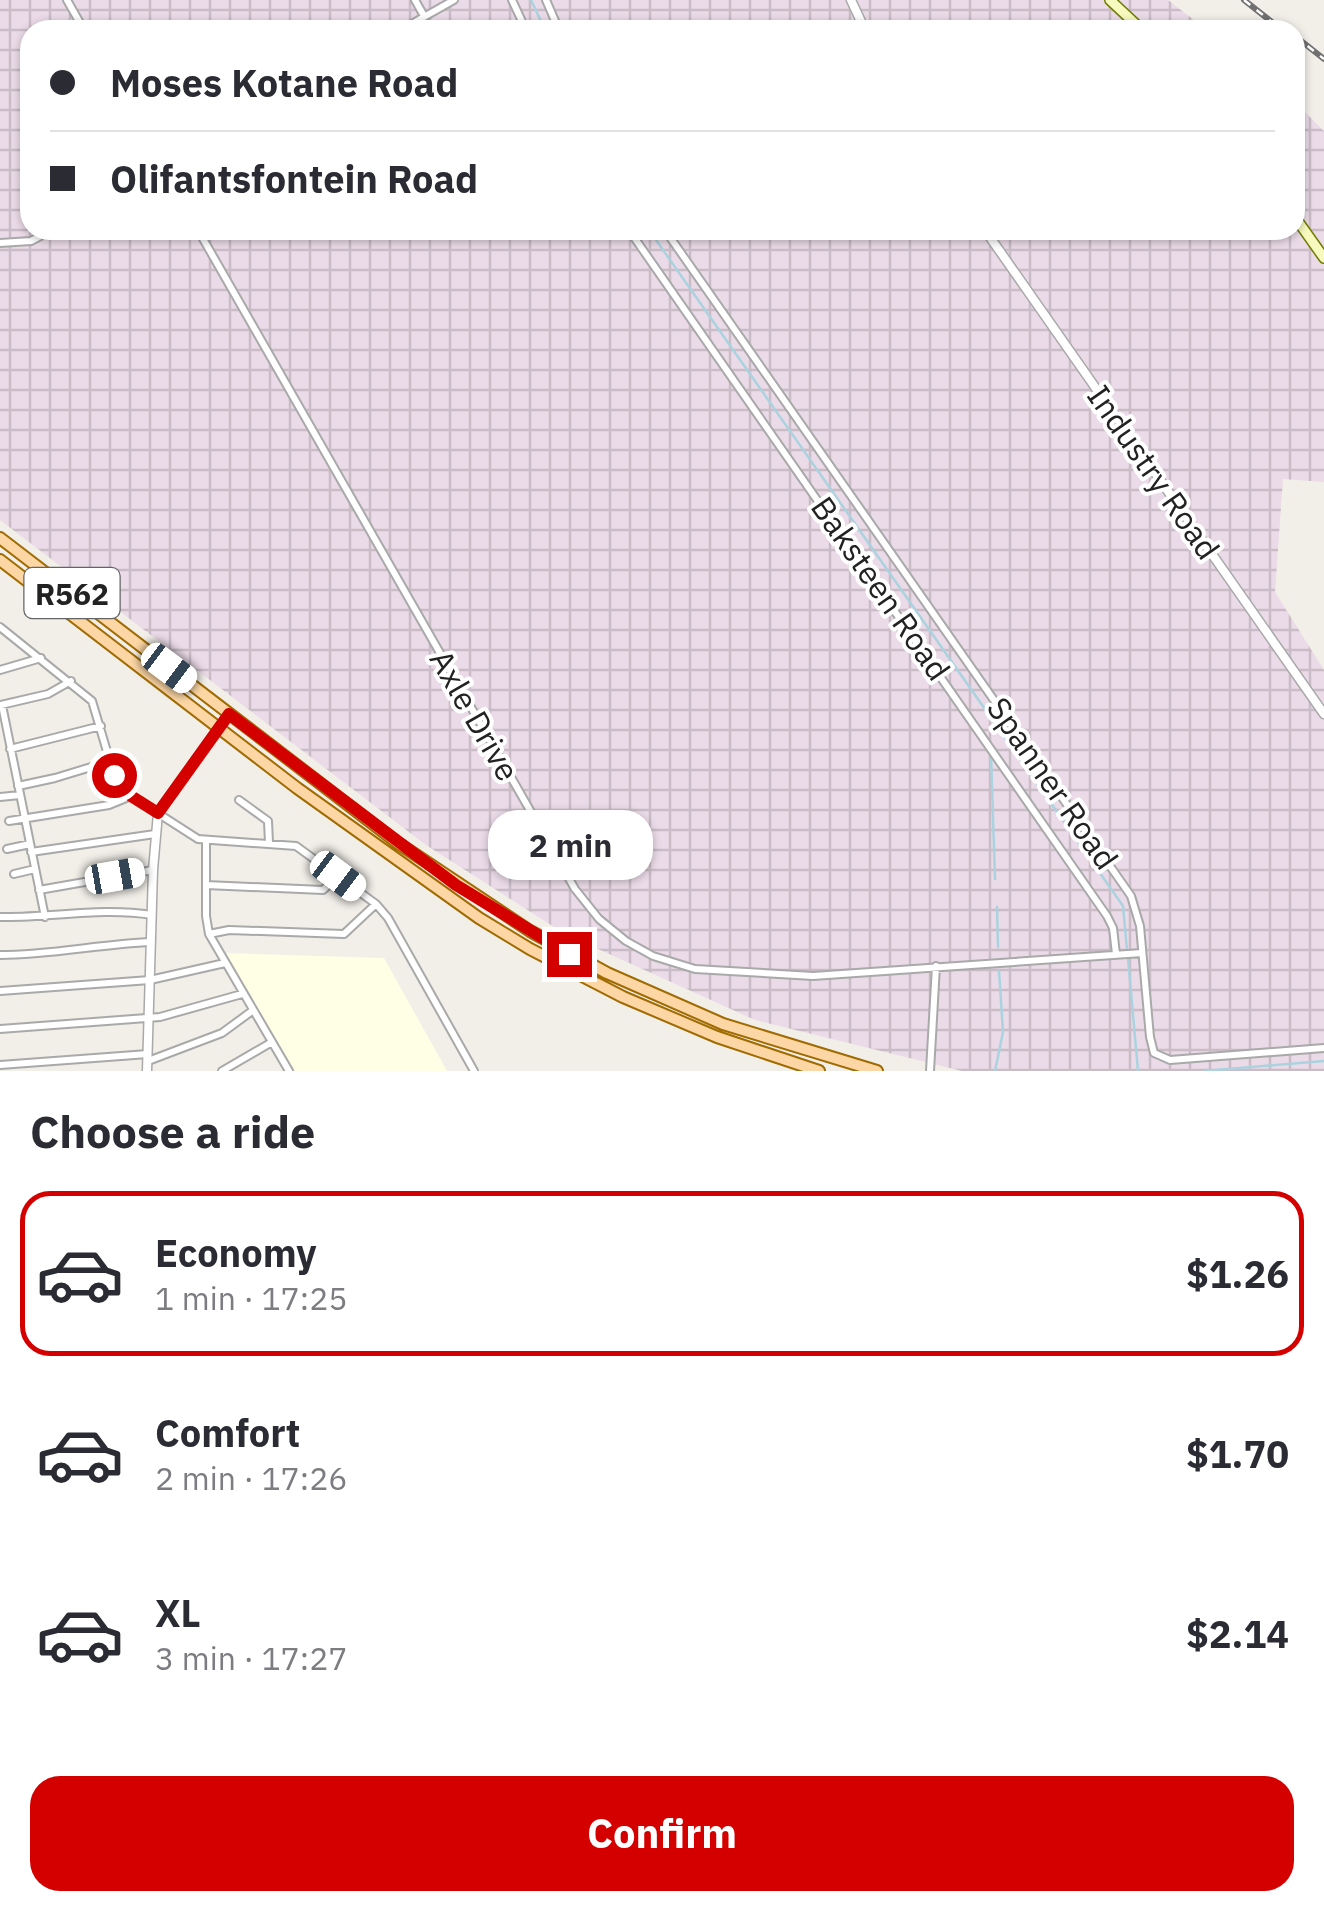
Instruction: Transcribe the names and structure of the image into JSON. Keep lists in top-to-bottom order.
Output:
{
  "streets": {
    "main road": ["R562"],
    "street": [
      "Industry Road",
      "Baksteen Road",
      "Axle Drive",
      "Spanner Road"
    ]
  },
  "crossings": [
    ["Baksteen Road", "Axle Drive"],
    ["Axle Drive", "Spanner Road"]
  ],
  "page": {
    "banner": ["Moses Kotane Road", "Olifantsfontein Road"],
    "bubble": "2 min",
    "heading": "Choose a ride",
    "list": [
      {
        "name": "Economy",
        "note": "1 min · 17:25",
        "value": "$1.26"
      },
      {
        "name": "Comfort",
        "note": "2 min · 17:26",
        "value": "$1.70"
      },
      {
        "name": "XL",
        "note": "3 min · 17:27",
        "value": "$2.14"
      }
    ],
    "buttons": "Confirm"
  }
}
